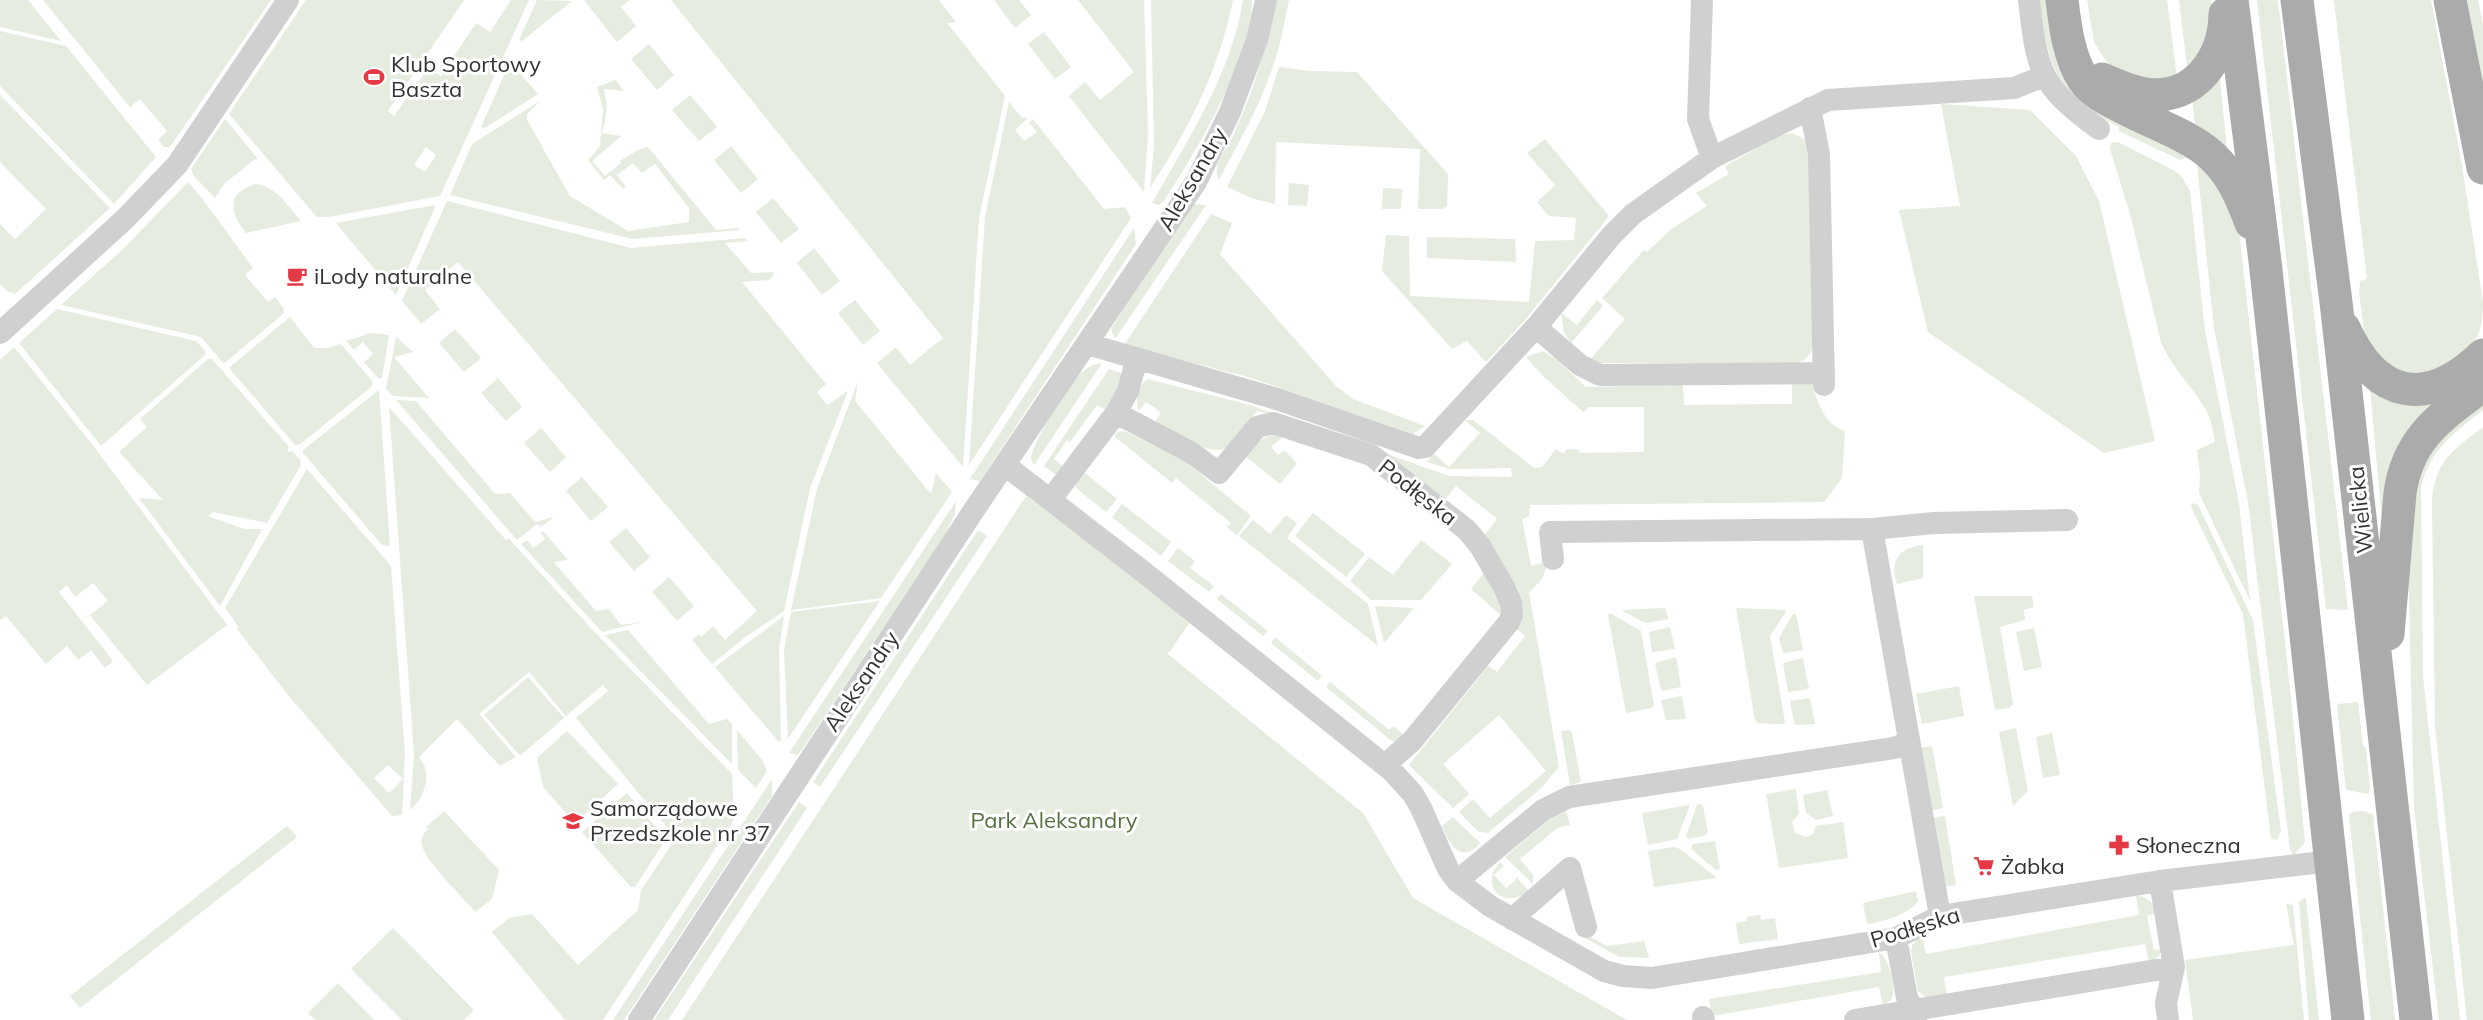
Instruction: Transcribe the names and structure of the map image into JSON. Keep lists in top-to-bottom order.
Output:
{
  "streets": {
    "main road": ["Wielicka"],
    "street": ["Aleksandry", "Podłęska"]
  },
  "crossings": [
    ["Aleksandry", "Podłęska"]
  ],
  "parks": ["Park Aleksandry"],
  "places": {
    "sports": ["Klub Sportowy Baszta"],
    "cafe": ["iLody naturalne"],
    "school or university": ["Samorządowe Przedszkole nr 37"],
    "pharmacy": ["Słoneczna"],
    "supermarket": ["Żabka"]
  }
}
